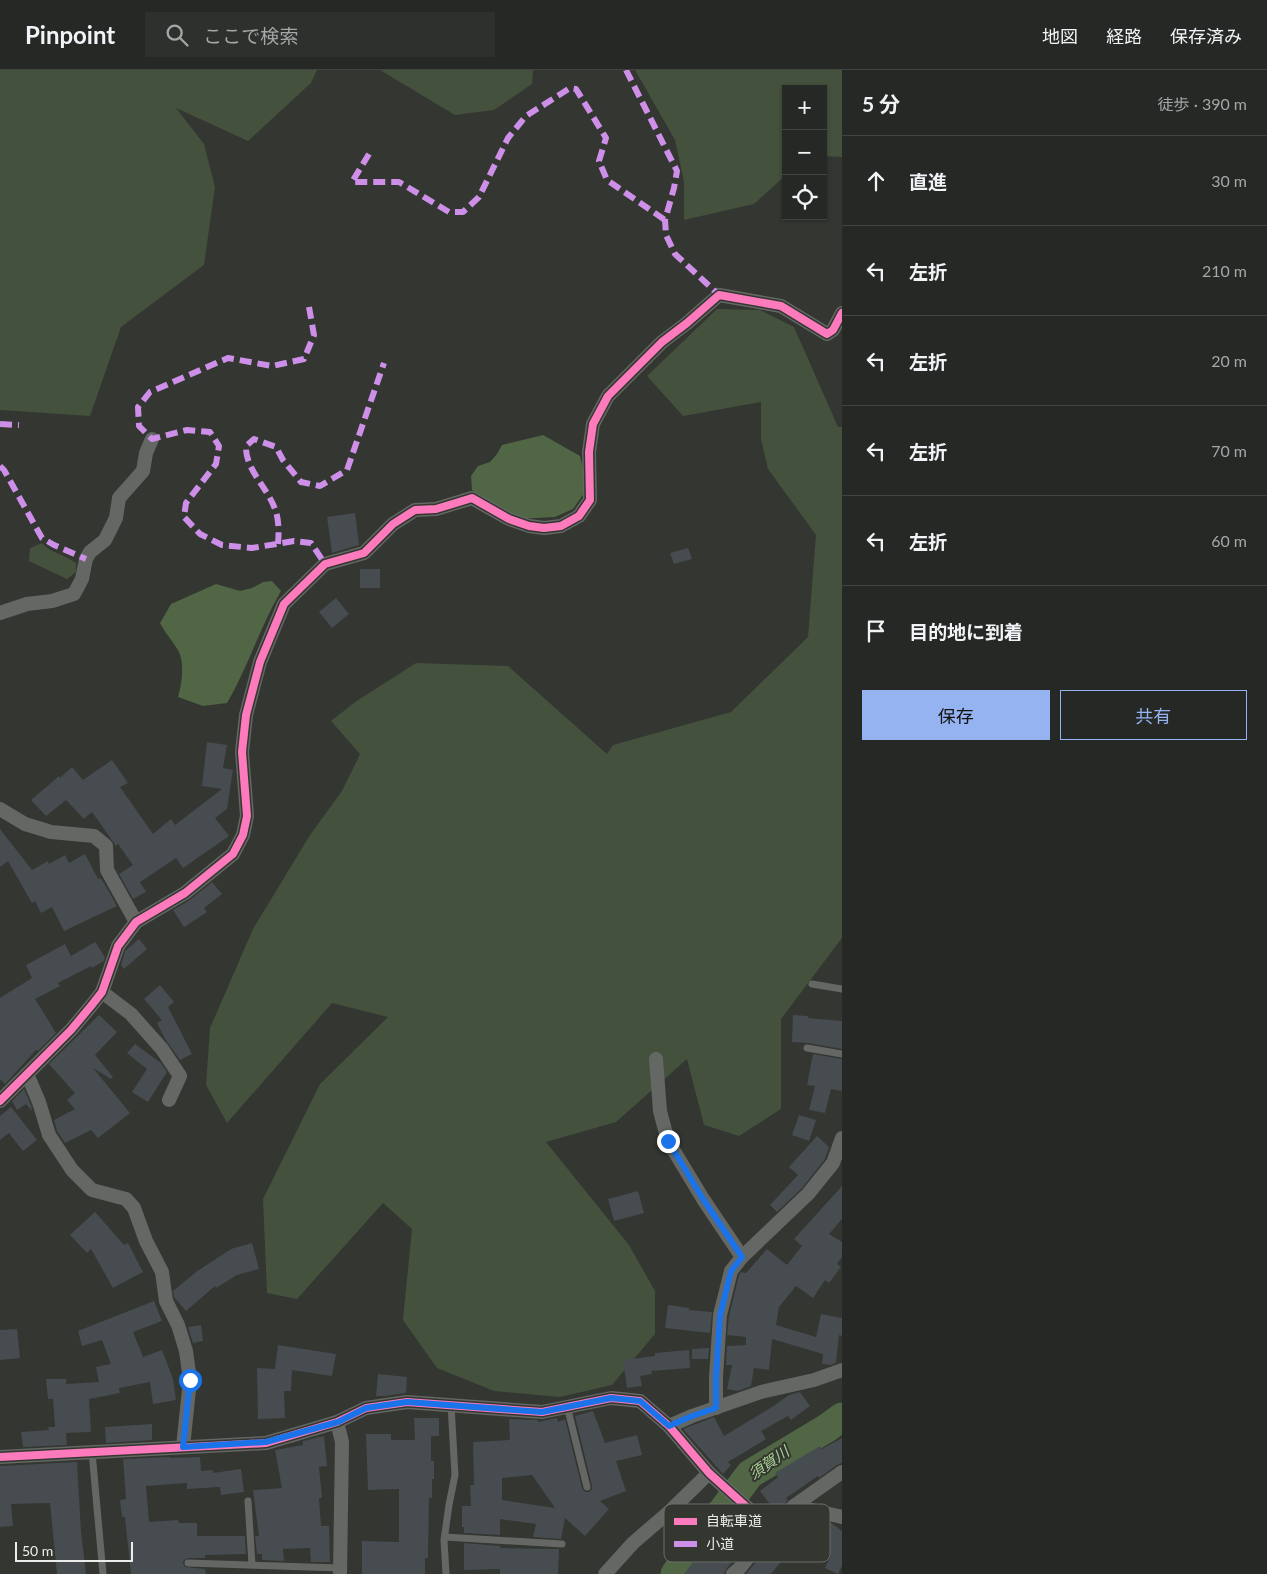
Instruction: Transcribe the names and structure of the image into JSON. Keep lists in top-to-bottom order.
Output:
{
  "water": ["須賀川"],
  "legend": ["自転車道", "小道"],
  "scale_bar": "50 m",
  "page": {
    "header": "Pinpoint",
    "search": "ここで検索",
    "nav": ["地図", "経路", "保存済み"],
    "heading": ["5 分", "徒歩 · 390 m"],
    "map_buttons": ["+", "−"],
    "list": [
      ["直進", "30 m"],
      ["左折", "210 m"],
      ["左折", "20 m"],
      ["左折", "70 m"],
      ["左折", "60 m"],
      "目的地に到着"
    ],
    "buttons": ["保存", "共有"],
    "scale": "50 m"
  }
}
